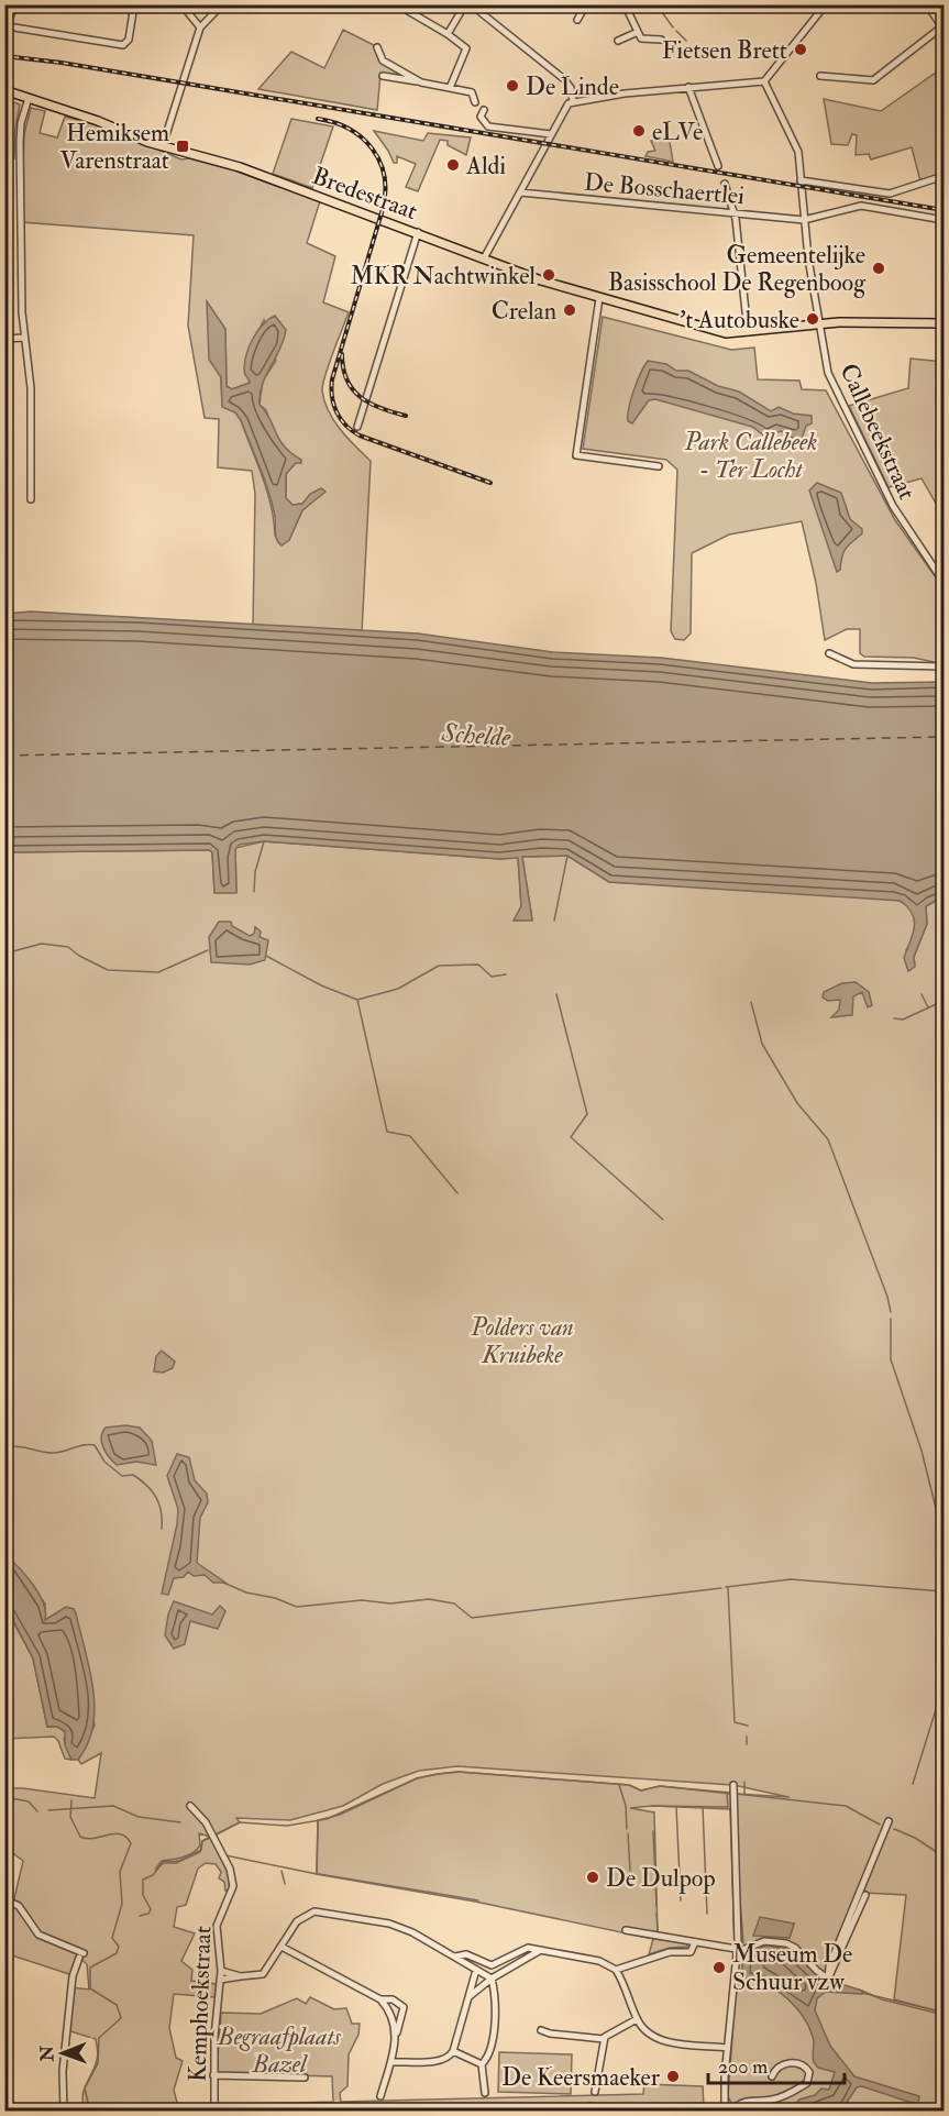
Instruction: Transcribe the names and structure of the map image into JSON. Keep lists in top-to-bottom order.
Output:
{
  "streets": {
    "main road": ["Bredestraat"],
    "street": ["De Bosschaertlei", "Callebeekstraat", "Kemphoekstraat"]
  },
  "crossings": [
    ["De Bosschaertlei", "Callebeekstraat"],
    ["Bredestraat", "Callebeekstraat"]
  ],
  "water": ["Schelde"],
  "parks": ["Park Callebeek - Ter Locht", "Polders van Kruibeke", "Begraafplaats Bazel"],
  "places": {
    "other": [
      "Fietsen Brett",
      "De Linde",
      "eLVe",
      "Aldi",
      "Gemeentelijke Basisschool De Regenboog",
      "MKR Nachtwinkel",
      "Crelan",
      "'t Autobuske",
      "De Dulpop",
      "Museum De Schuur vzw",
      "De Keersmaeker"
    ],
    "transit": ["Hemiksem Varenstraat"]
  },
  "scale_bar": "200 m",
  "north": "left"
}
